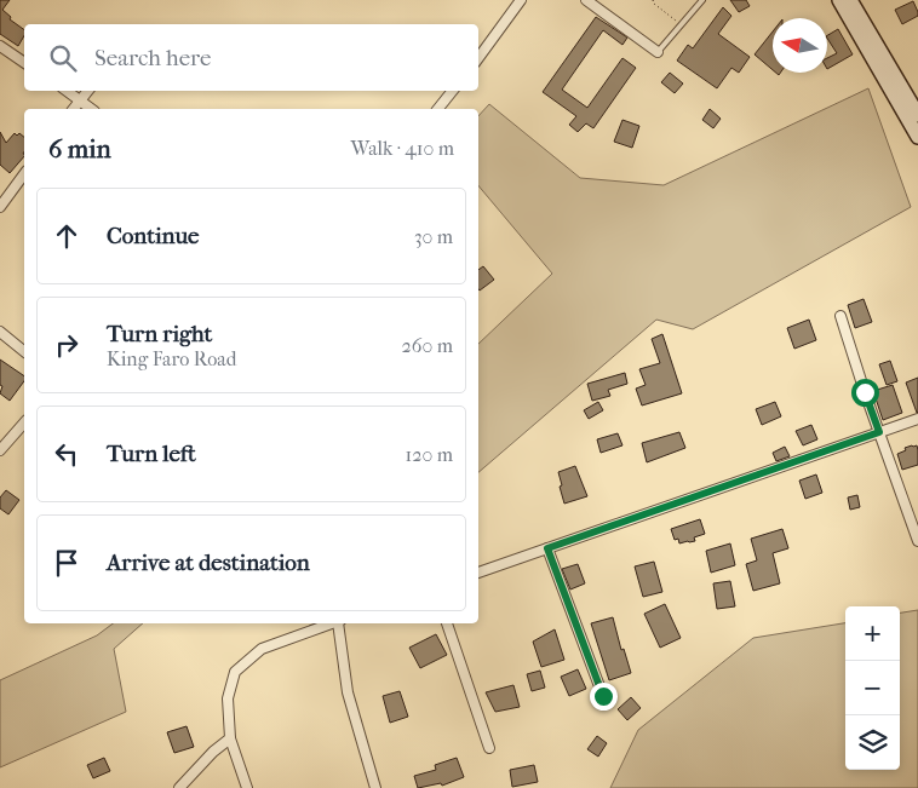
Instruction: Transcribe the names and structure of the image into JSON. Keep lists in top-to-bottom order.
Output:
{
  "north": "left",
  "page": {
    "search": "Search here",
    "heading": ["6 min", "Walk · 410 m"],
    "list": [
      ["Continue", "30 m"],
      ["Turn right", "King Faro Road", "260 m"],
      ["Turn left", "120 m"],
      "Arrive at destination"
    ],
    "map_buttons": ["+", "−"]
  }
}
